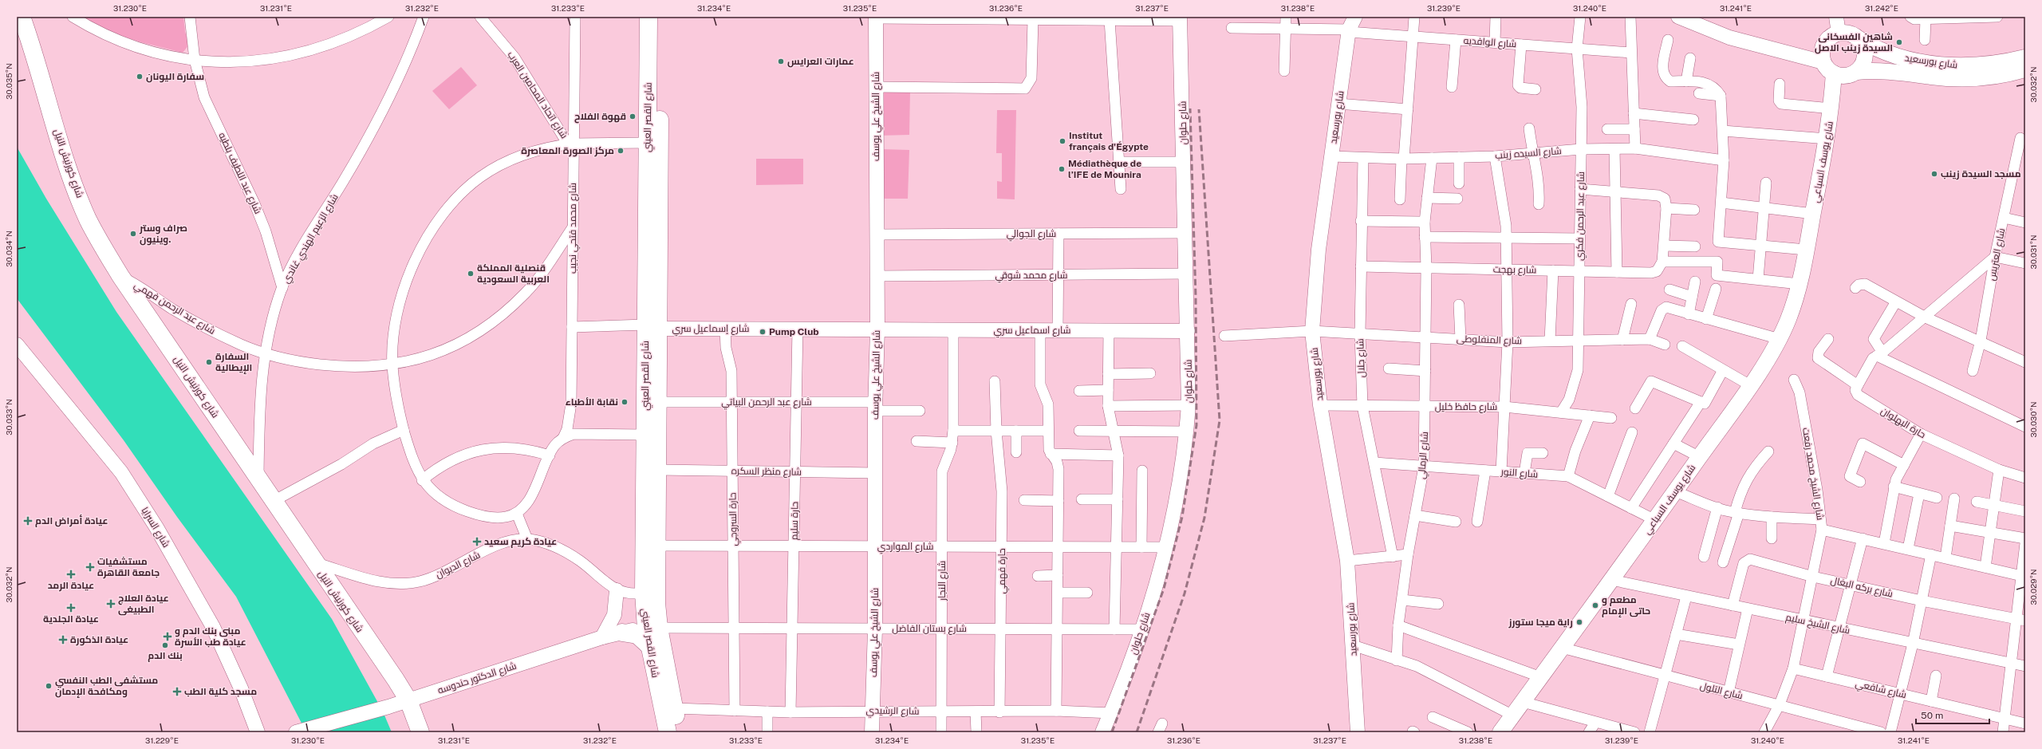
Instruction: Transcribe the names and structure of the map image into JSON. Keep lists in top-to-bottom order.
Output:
{
  "streets": {
    "highway": ["شارع القصر العيني", "شارع كورنيش النيل"],
    "main road": ["شارع بورسعيد", "شارع يوسف السباعي"],
    "street": [
      "شارع الوافديه",
      "شارع اتحاد المحامين العرب",
      "شارع الشيخ علي يوسف",
      "شارع حلوان",
      "شارع السيده زينب",
      "شارع عبد اللطيف بلطيه",
      "شارع عبد الرحمن فكري",
      "شارع محمد فتحي نجيب",
      "شارع الجوالي",
      "شارع الزعيم الهندي غاندي",
      "شارع العتريس",
      "شارع بهجت",
      "شارع محمد شوقي",
      "شارع عبد الرحمن فهمي",
      "شارع إسماعيل سري",
      "شارع اسماعيل سري",
      "شارع المنفلوطى",
      "شارع جلال",
      "شارع عبد الرحمن البياتي",
      "شارع حافظ خليل",
      "حارة البهلوان",
      "شارع الرمالي",
      "شارع منظر السكره",
      "شارع النور",
      "شارع الشيخ محمد رفعت",
      "حارة السروجي",
      "حارة سليم",
      "شارع السرايا",
      "شارع المواردي",
      "شارع الديوان",
      "حارة فهمي",
      "شارع النجار",
      "شارع بركه البغال",
      "شارع الشيخ سليم",
      "شارع بستان الفاضل",
      "شارع الدكتور حندوسه",
      "شارع شافعي",
      "شارع التلول",
      "شارع الرشيدي"
    ]
  },
  "crossings": [
    ["شارع الوافديه", "شارع بورسعيد"],
    ["شارع الوافديه", "شارع عبد الرحمن فكري"],
    ["شارع بورسعيد", "شارع السيده زينب"],
    ["شارع بورسعيد", "شارع يوسف السباعي"],
    ["شارع بورسعيد", "شارع المنفلوطى"],
    ["شارع بورسعيد", "شارع حافظ خليل"],
    ["شارع اتحاد المحامين العرب", "شارع القصر العيني"],
    ["شارع اتحاد المحامين العرب", "شارع محمد فتحي نجيب"],
    ["شارع الشيخ علي يوسف", "شارع الجوالي"],
    ["شارع الشيخ علي يوسف", "شارع محمد شوقي"],
    ["شارع الشيخ علي يوسف", "شارع إسماعيل سري"],
    ["شارع الشيخ علي يوسف", "شارع اسماعيل سري"],
    ["شارع الشيخ علي يوسف", "شارع عبد الرحمن البياتي"],
    ["شارع الشيخ علي يوسف", "شارع منظر السكره"],
    ["شارع الشيخ علي يوسف", "شارع المواردي"],
    ["شارع الشيخ علي يوسف", "شارع بستان الفاضل"],
    ["شارع الشيخ علي يوسف", "شارع الرشيدي"],
    ["شارع القصر العيني", "شارع إسماعيل سري"],
    ["شارع القصر العيني", "شارع عبد الرحمن البياتي"],
    ["شارع القصر العيني", "شارع منظر السكره"],
    ["شارع القصر العيني", "شارع المواردي"],
    ["شارع القصر العيني", "شارع الديوان"],
    ["شارع القصر العيني", "شارع بستان الفاضل"],
    ["شارع القصر العيني", "شارع الرشيدي"],
    ["شارع حلوان", "شارع الجوالي"],
    ["شارع حلوان", "شارع محمد شوقي"],
    ["شارع حلوان", "شارع اسماعيل سري"],
    ["شارع حلوان", "شارع المواردي"],
    ["شارع حلوان", "شارع بستان الفاضل"],
    ["شارع حلوان", "شارع الرشيدي"],
    ["شارع السيده زينب", "شارع عبد الرحمن فكري"],
    ["شارع السيده زينب", "شارع جلال"],
    ["شارع السيده زينب", "شارع الرمالي"],
    ["شارع يوسف السباعي", "شارع النور"],
    ["شارع يوسف السباعي", "شارع الشيخ سليم"],
    ["شارع يوسف السباعي", "شارع التلول"],
    ["شارع كورنيش النيل", "شارع الزعيم الهندي غاندي"],
    ["شارع كورنيش النيل", "شارع عبد الرحمن فهمي"],
    ["شارع كورنيش النيل", "شارع الديوان"],
    ["شارع كورنيش النيل", "شارع الدكتور حندوسه"],
    ["شارع عبد اللطيف بلطيه", "شارع الزعيم الهندي غاندي"],
    ["شارع عبد الرحمن فكري", "شارع بهجت"],
    ["شارع عبد الرحمن فكري", "شارع المنفلوطى"],
    ["شارع عبد الرحمن فكري", "شارع حافظ خليل"],
    ["شارع محمد فتحي نجيب", "شارع عبد الرحمن فهمي"],
    ["شارع الزعيم الهندي غاندي", "شارع عبد الرحمن فهمي"],
    ["شارع بهجت", "شارع جلال"],
    ["شارع بهجت", "شارع الرمالي"],
    ["شارع إسماعيل سري", "شارع اسماعيل سري"],
    ["شارع إسماعيل سري", "حارة السروجي"],
    ["شارع إسماعيل سري", "حارة سليم"],
    ["شارع اسماعيل سري", "شارع النجار"],
    ["شارع المنفلوطى", "شارع جلال"],
    ["شارع المنفلوطى", "شارع الرمالي"],
    ["شارع جلال", "شارع حافظ خليل"],
    ["شارع جلال", "شارع النور"],
    ["شارع عبد الرحمن البياتي", "حارة السروجي"],
    ["شارع عبد الرحمن البياتي", "حارة سليم"],
    ["شارع حافظ خليل", "شارع الرمالي"],
    ["شارع الرمالي", "شارع النور"],
    ["شارع منظر السكره", "حارة السروجي"],
    ["شارع منظر السكره", "حارة سليم"],
    ["شارع الشيخ محمد رفعت", "شارع بركه البغال"],
    ["شارع الشيخ محمد رفعت", "شارع الشيخ سليم"],
    ["شارع الشيخ محمد رفعت", "شارع شافعي"],
    ["شارع الشيخ محمد رفعت", "شارع التلول"],
    ["حارة السروجي", "شارع المواردي"],
    ["حارة السروجي", "شارع بستان الفاضل"],
    ["حارة السروجي", "شارع الرشيدي"],
    ["حارة سليم", "شارع المواردي"],
    ["حارة سليم", "شارع بستان الفاضل"],
    ["حارة سليم", "شارع الرشيدي"],
    ["شارع المواردي", "حارة فهمي"],
    ["شارع المواردي", "شارع النجار"],
    ["حارة فهمي", "شارع بستان الفاضل"],
    ["حارة فهمي", "شارع الرشيدي"],
    ["شارع النجار", "شارع بستان الفاضل"],
    ["شارع النجار", "شارع الرشيدي"],
    ["شارع بركه البغال", "شارع الشيخ سليم"]
  ],
  "places": {
    "other": [
      "شاهين الفسخانى السيدة زينب الاصل",
      "عمارات العرايس",
      "سفارة اليونان",
      "قهوة الفلاح",
      "Institut français d'Égypte",
      "مركز الصورة المعاصرة",
      "Médiathèque de l’IFE de Mounira",
      "مسجد السيدة زينب",
      "صراف وستر وينيون.",
      "قنصلية المملكة العربية السعودية",
      "Pump Club",
      "السفارة الإيطالية",
      "نقابة الأطباء",
      "مطعم و حاتى الإمام",
      "راية ميجا ستورز",
      "بنك الدم",
      "مستشفى الطب النفسي ومكافحة الإدمان"
    ],
    "health": [
      "عيادة أمراض الدم",
      "عيادة كريم سعيد",
      "مستشفيات جامعة القاهرة",
      "عيادة الرمد",
      "عيادة العلاج الطبيغى",
      "عيادة الجلدية",
      "مبنى بنك الدم و عيادة طب الأسرة",
      "عيادة الذكورة",
      "مسجد كلية الطب"
    ]
  },
  "scale_bar": "50 m",
  "coordinates": [
    "31.230°E",
    "31.231°E",
    "31.232°E",
    "31.233°E",
    "31.234°E",
    "31.235°E",
    "31.236°E",
    "31.237°E",
    "31.238°E",
    "31.239°E",
    "31.240°E",
    "31.241°E",
    "31.242°E",
    "30.035°N",
    "30.032°N",
    "30.034°N",
    "30.031°N",
    "30.033°N",
    "30.030°N",
    "30.029°N",
    "31.229°E"
  ]
}
